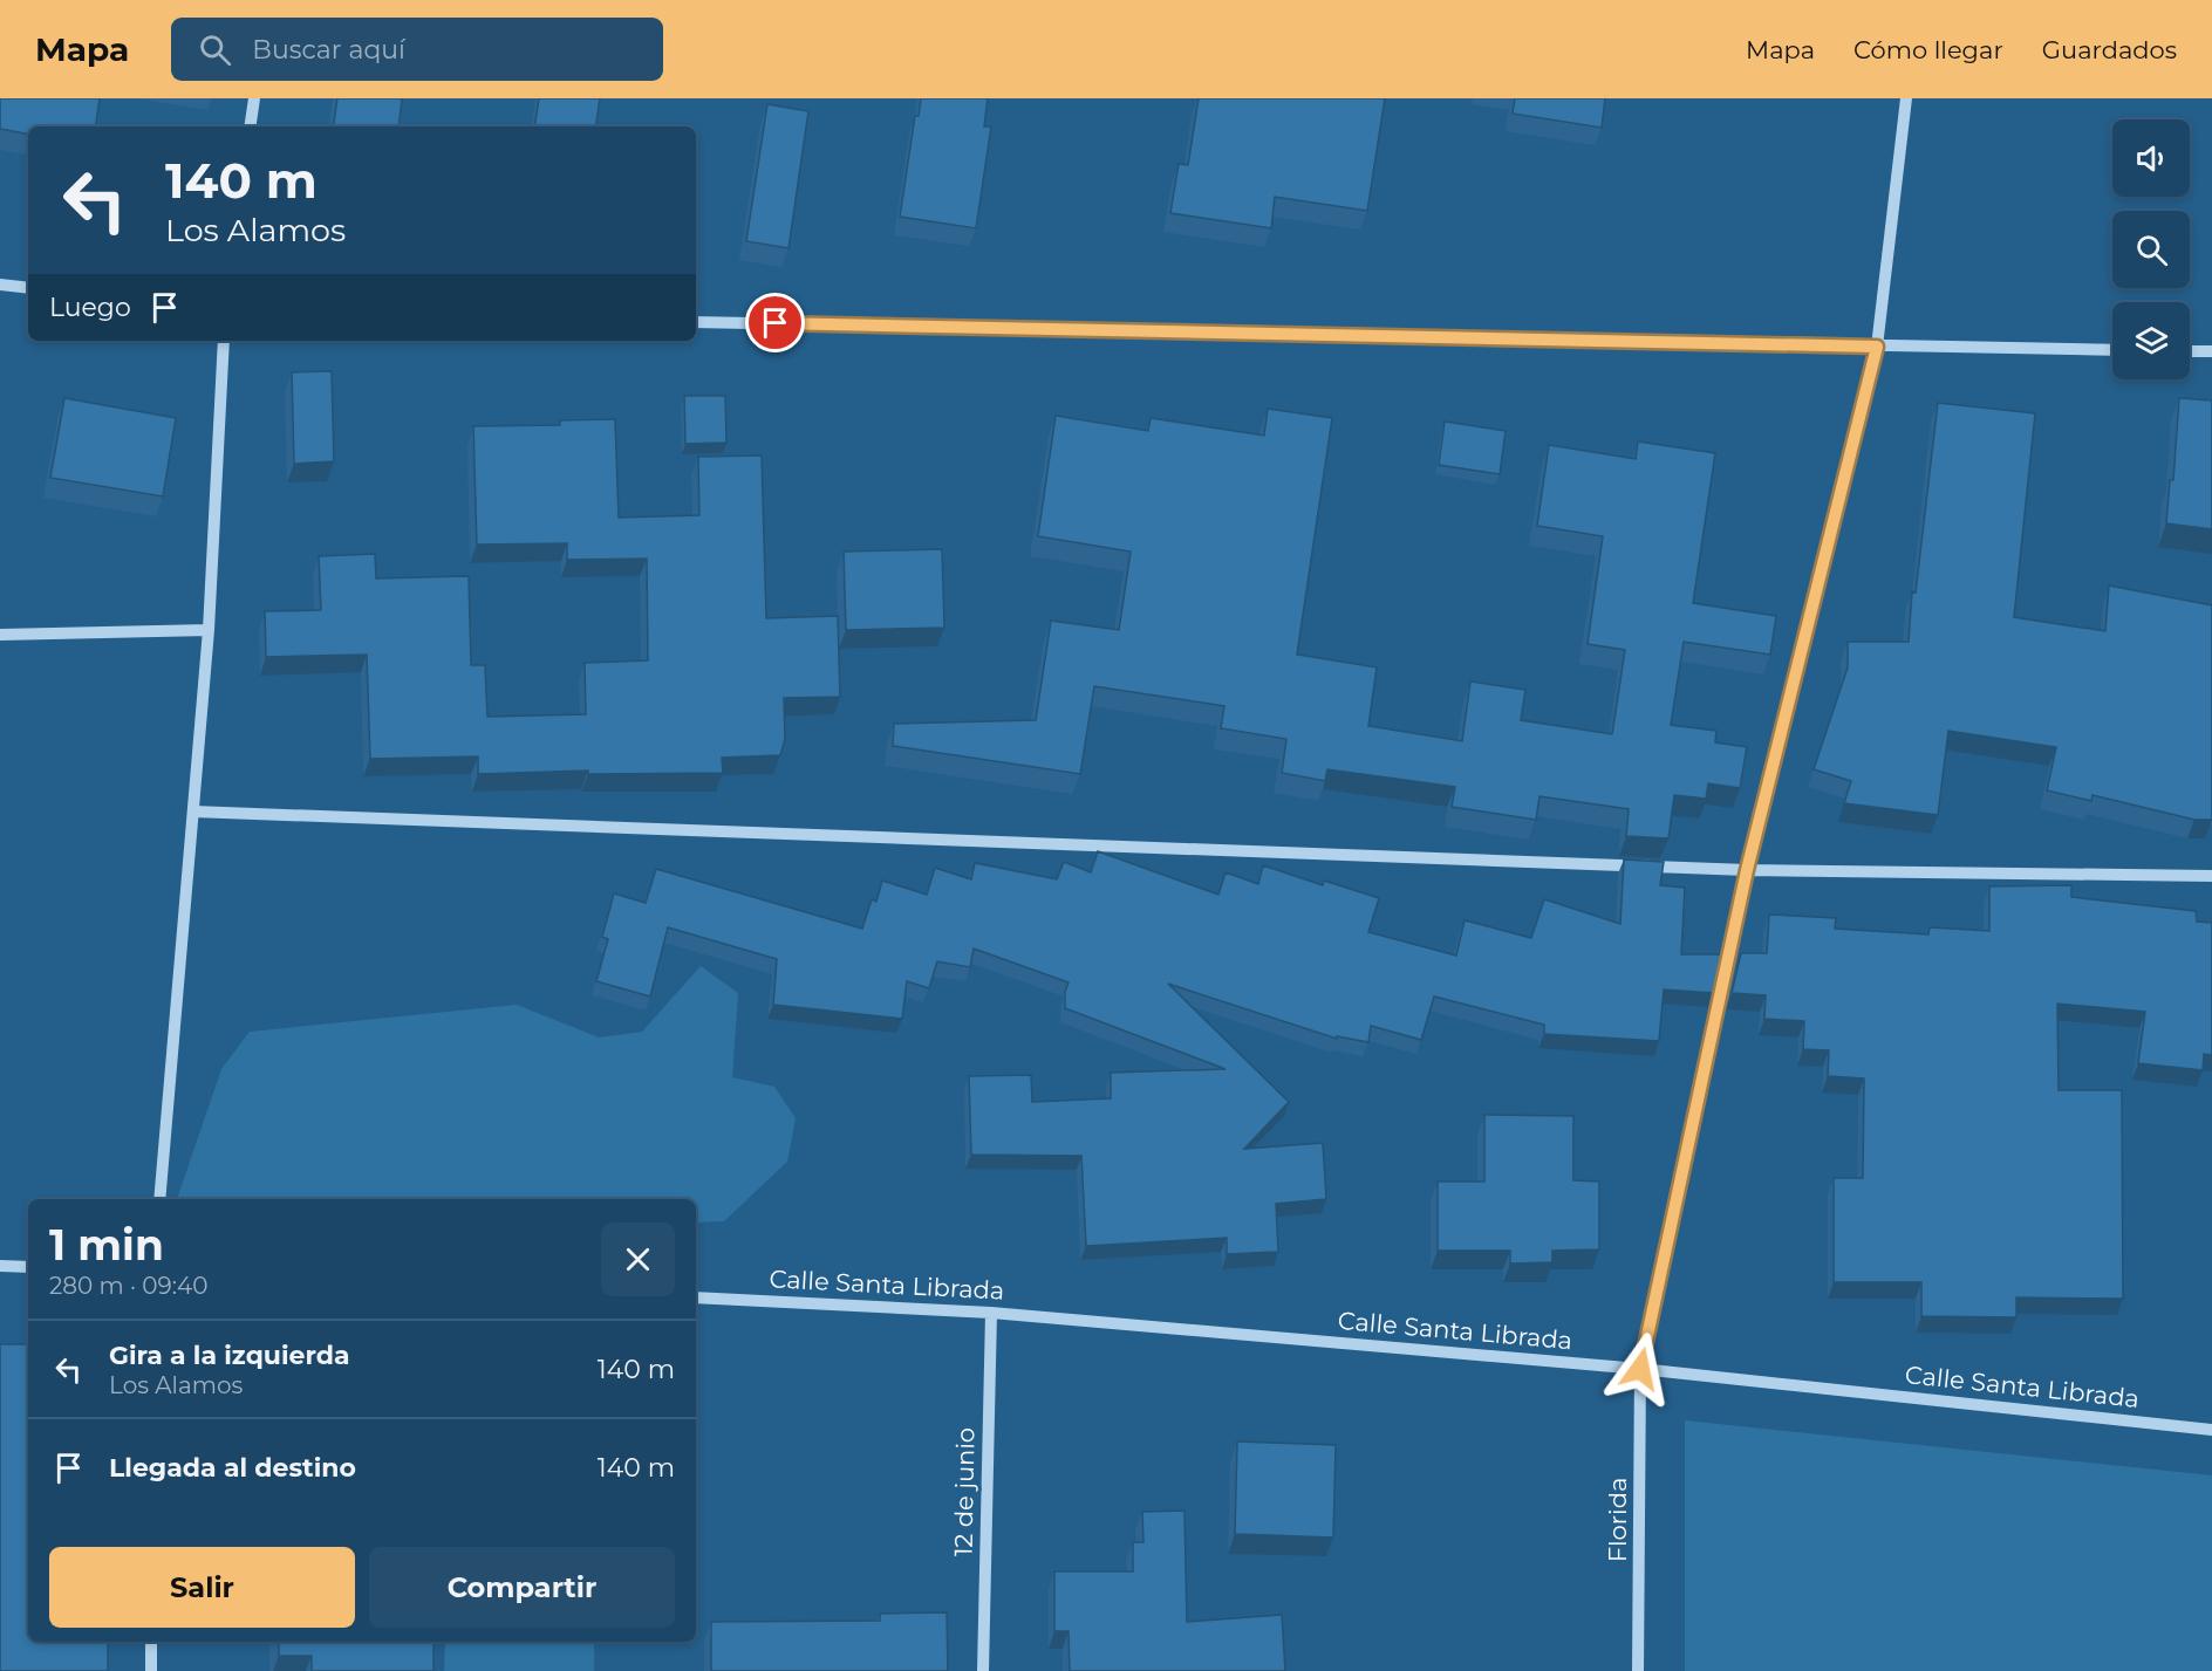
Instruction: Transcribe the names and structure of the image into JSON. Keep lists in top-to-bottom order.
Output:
{
  "streets": {
    "street": ["Calle Santa Librada", "12 de junio", "Florida"]
  },
  "crossings": [
    ["Calle Santa Librada", "12 de junio"],
    ["Calle Santa Librada", "Florida"]
  ],
  "page": {
    "header": "Mapa",
    "search": "Buscar aquí",
    "nav": ["Mapa", "Cómo llegar", "Guardados"],
    "turn": ["140 m", "Los Alamos"],
    "then": "Luego",
    "heading": ["1 min", "280 m · 09:40"],
    "list": [
      {
        "name": "Gira a la izquierda",
        "note": "Los Alamos",
        "value": "140 m"
      },
      {
        "name": "Llegada al destino",
        "value": "140 m"
      }
    ],
    "buttons": ["Salir", "Compartir"]
  }
}
